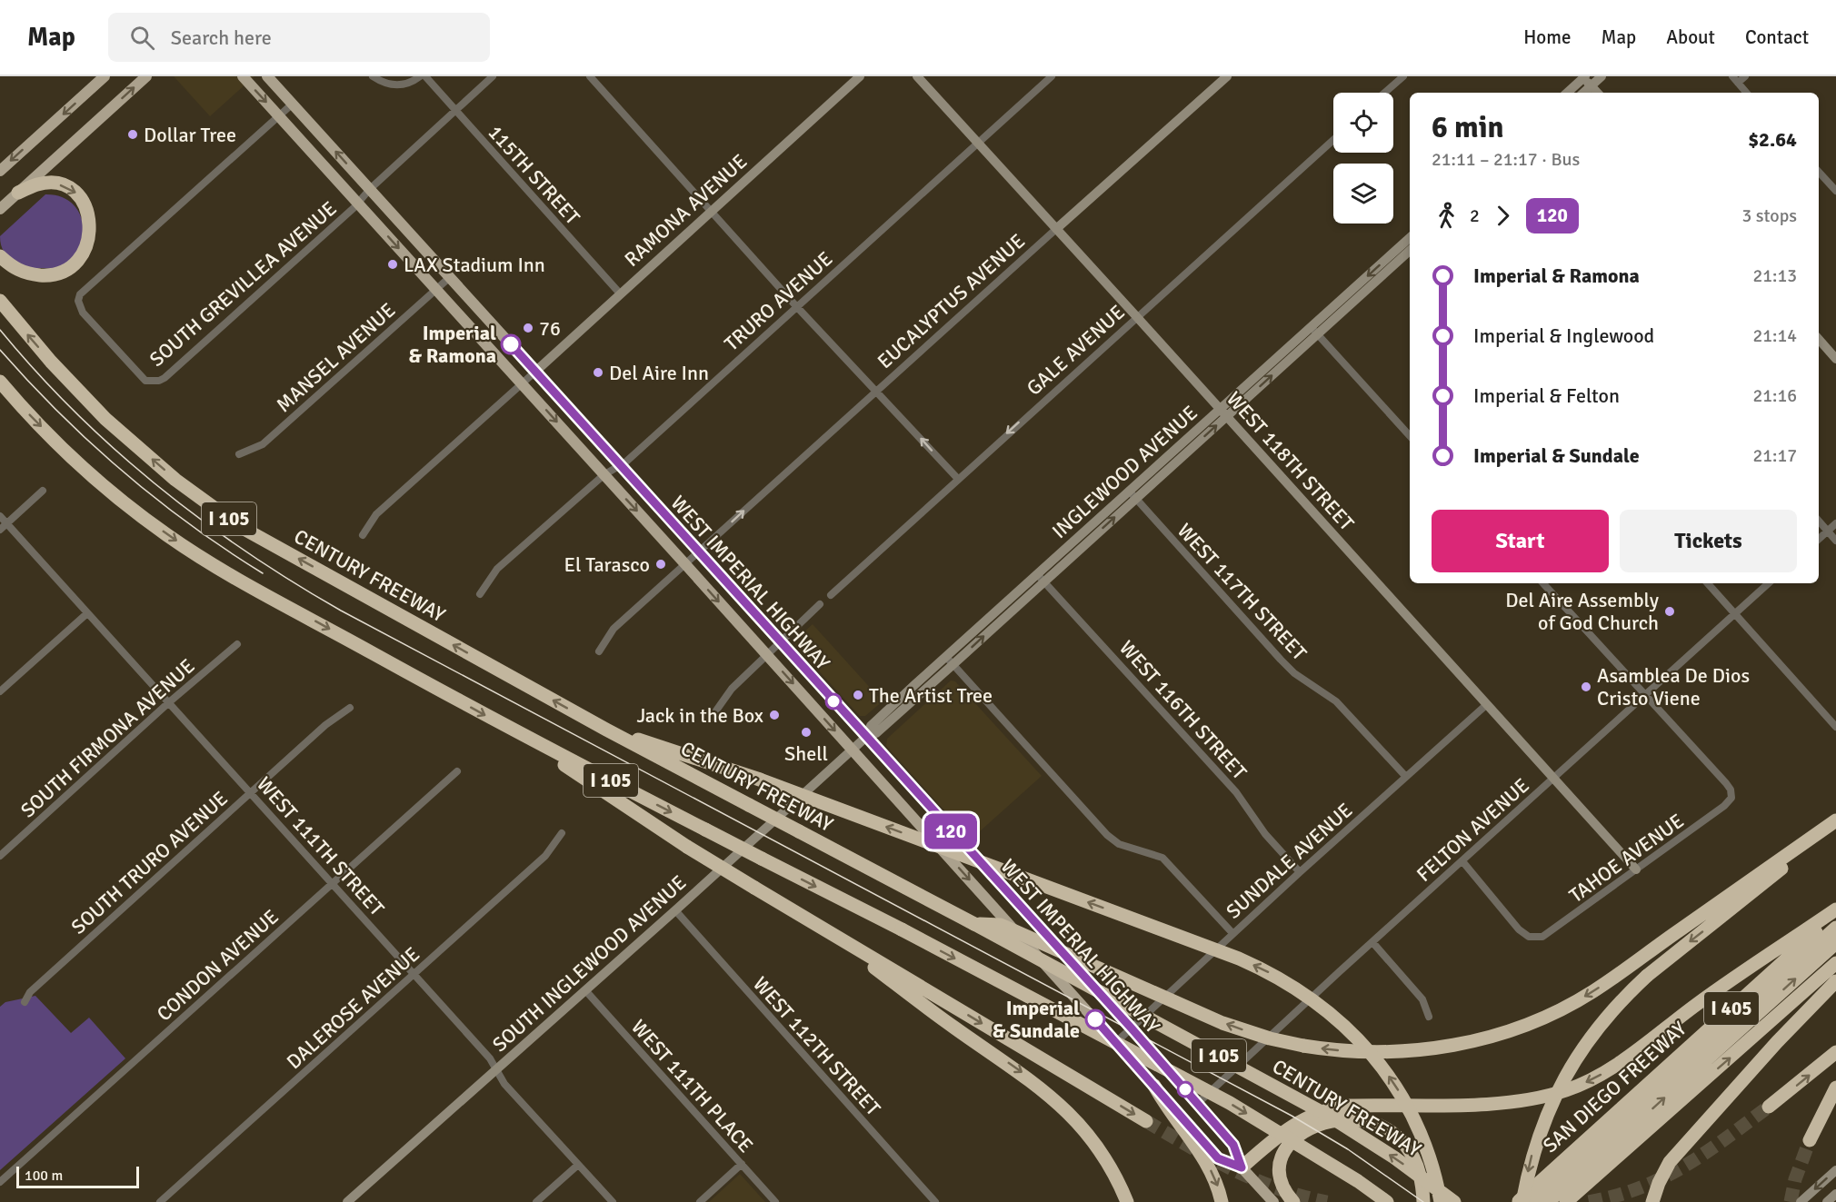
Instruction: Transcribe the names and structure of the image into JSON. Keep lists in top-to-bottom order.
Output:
{
  "streets": {
    "highway": [
      "I 105",
      "CENTURY FREEWAY",
      "I 405",
      "SAN DIEGO FREEWAY"
    ],
    "main road": ["WEST IMPERIAL HIGHWAY"],
    "street": [
      "115TH STREET",
      "RAMONA AVENUE",
      "SOUTH GREVILLEA AVENUE",
      "TRURO AVENUE",
      "EUCALYPTUS AVENUE",
      "GALE AVENUE",
      "MANSEL AVENUE",
      "WEST 118TH STREET",
      "INGLEWOOD AVENUE",
      "WEST 117TH STREET",
      "WEST 116TH STREET",
      "SOUTH FIRMONA AVENUE",
      "FELTON AVENUE",
      "WEST 111TH STREET",
      "TAHOE AVENUE",
      "SUNDALE AVENUE",
      "SOUTH TRURO AVENUE",
      "SOUTH INGLEWOOD AVENUE",
      "CONDON AVENUE",
      "DALEROSE AVENUE",
      "WEST 112TH STREET",
      "WEST 111TH PLACE"
    ]
  },
  "crossings": [
    ["115TH STREET", "RAMONA AVENUE"],
    ["115TH STREET", "SOUTH GREVILLEA AVENUE"],
    ["RAMONA AVENUE", "WEST IMPERIAL HIGHWAY"],
    ["SOUTH GREVILLEA AVENUE", "WEST IMPERIAL HIGHWAY"],
    ["TRURO AVENUE", "WEST 118TH STREET"],
    ["TRURO AVENUE", "WEST IMPERIAL HIGHWAY"],
    ["EUCALYPTUS AVENUE", "WEST 118TH STREET"],
    ["EUCALYPTUS AVENUE", "WEST IMPERIAL HIGHWAY"],
    ["GALE AVENUE", "WEST 118TH STREET"],
    ["MANSEL AVENUE", "WEST IMPERIAL HIGHWAY"],
    ["WEST 118TH STREET", "INGLEWOOD AVENUE"],
    ["WEST 118TH STREET", "FELTON AVENUE"],
    ["WEST 118TH STREET", "TAHOE AVENUE"],
    ["WEST 118TH STREET", "SUNDALE AVENUE"],
    ["INGLEWOOD AVENUE", "WEST IMPERIAL HIGHWAY"],
    ["INGLEWOOD AVENUE", "WEST 117TH STREET"],
    ["INGLEWOOD AVENUE", "WEST 116TH STREET"],
    ["INGLEWOOD AVENUE", "SOUTH INGLEWOOD AVENUE"],
    ["WEST IMPERIAL HIGHWAY", "FELTON AVENUE"],
    ["WEST IMPERIAL HIGHWAY", "SUNDALE AVENUE"],
    ["WEST IMPERIAL HIGHWAY", "SOUTH INGLEWOOD AVENUE"],
    ["WEST 117TH STREET", "SUNDALE AVENUE"],
    ["WEST 116TH STREET", "SUNDALE AVENUE"],
    ["SOUTH FIRMONA AVENUE", "WEST 111TH STREET"],
    ["FELTON AVENUE", "TAHOE AVENUE"],
    ["WEST 111TH STREET", "SOUTH TRURO AVENUE"],
    ["WEST 111TH STREET", "SOUTH INGLEWOOD AVENUE"],
    ["WEST 111TH STREET", "CONDON AVENUE"],
    ["WEST 111TH STREET", "DALEROSE AVENUE"],
    ["SOUTH INGLEWOOD AVENUE", "WEST 112TH STREET"],
    ["SOUTH INGLEWOOD AVENUE", "WEST 111TH PLACE"]
  ],
  "one_way": ["GALE AVENUE"],
  "places": [
    "Dollar Tree",
    "LAX Stadium Inn",
    "76",
    "Imperial & Ramona",
    "Del Aire Inn",
    "El Tarasco",
    "Del Aire Assembly of God Church",
    "Asamblea De Dios Cristo Viene",
    "The Artist Tree",
    "Jack in the Box",
    "Shell",
    "Imperial & Sundale"
  ],
  "lines": ["bus line 120"],
  "scale_bar": "100 m",
  "page": {
    "header": "Map",
    "search": "Search here",
    "nav": [
      "Home",
      "Map",
      "About",
      "Contact"
    ],
    "on_map": "120",
    "heading": ["6 min", "21:11 – 21:17 · Bus", "$2.64"],
    "legs": ["2", "120", "3 stops"],
    "list": [
      {
        "name": "Imperial & Ramona",
        "value": "21:13"
      },
      {
        "name": "Imperial & Inglewood",
        "value": "21:14"
      },
      {
        "name": "Imperial & Felton",
        "value": "21:16"
      },
      {
        "name": "Imperial & Sundale",
        "value": "21:17"
      }
    ],
    "buttons": ["Start", "Tickets"],
    "scale": "100 m"
  }
}
